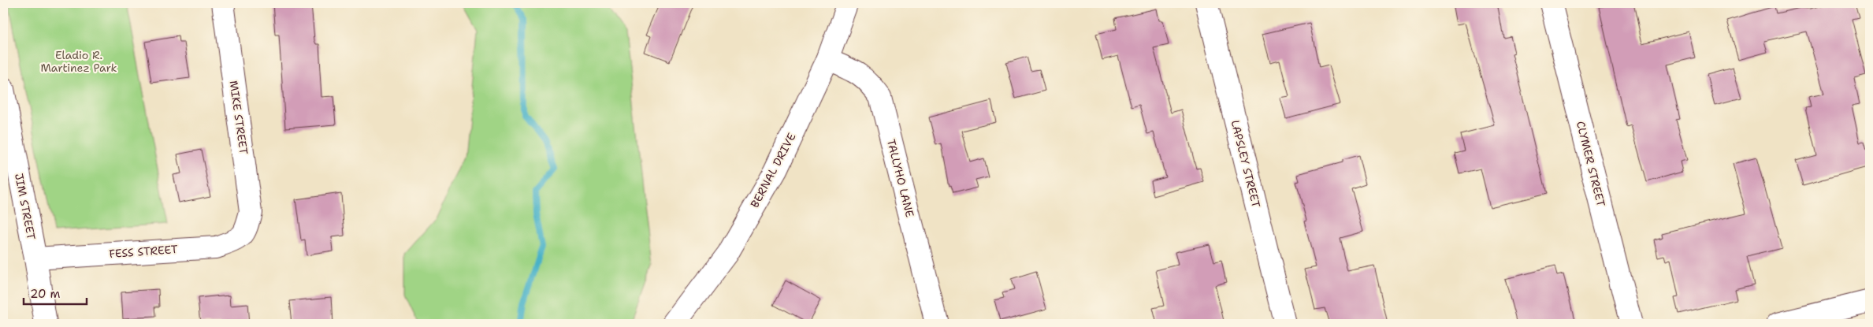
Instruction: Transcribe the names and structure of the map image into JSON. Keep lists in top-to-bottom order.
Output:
{
  "streets": {
    "street": [
      "MIKE STREET",
      "LAPSLEY STREET",
      "CLYMER STREET",
      "BERNAL DRIVE",
      "TALLYHO LANE",
      "JIM STREET",
      "FESS STREET"
    ]
  },
  "crossings": [
    ["MIKE STREET", "FESS STREET"],
    ["BERNAL DRIVE", "TALLYHO LANE"],
    ["JIM STREET", "FESS STREET"]
  ],
  "parks": ["Eladio R. Martinez Park"],
  "scale_bar": "20 m"
}
